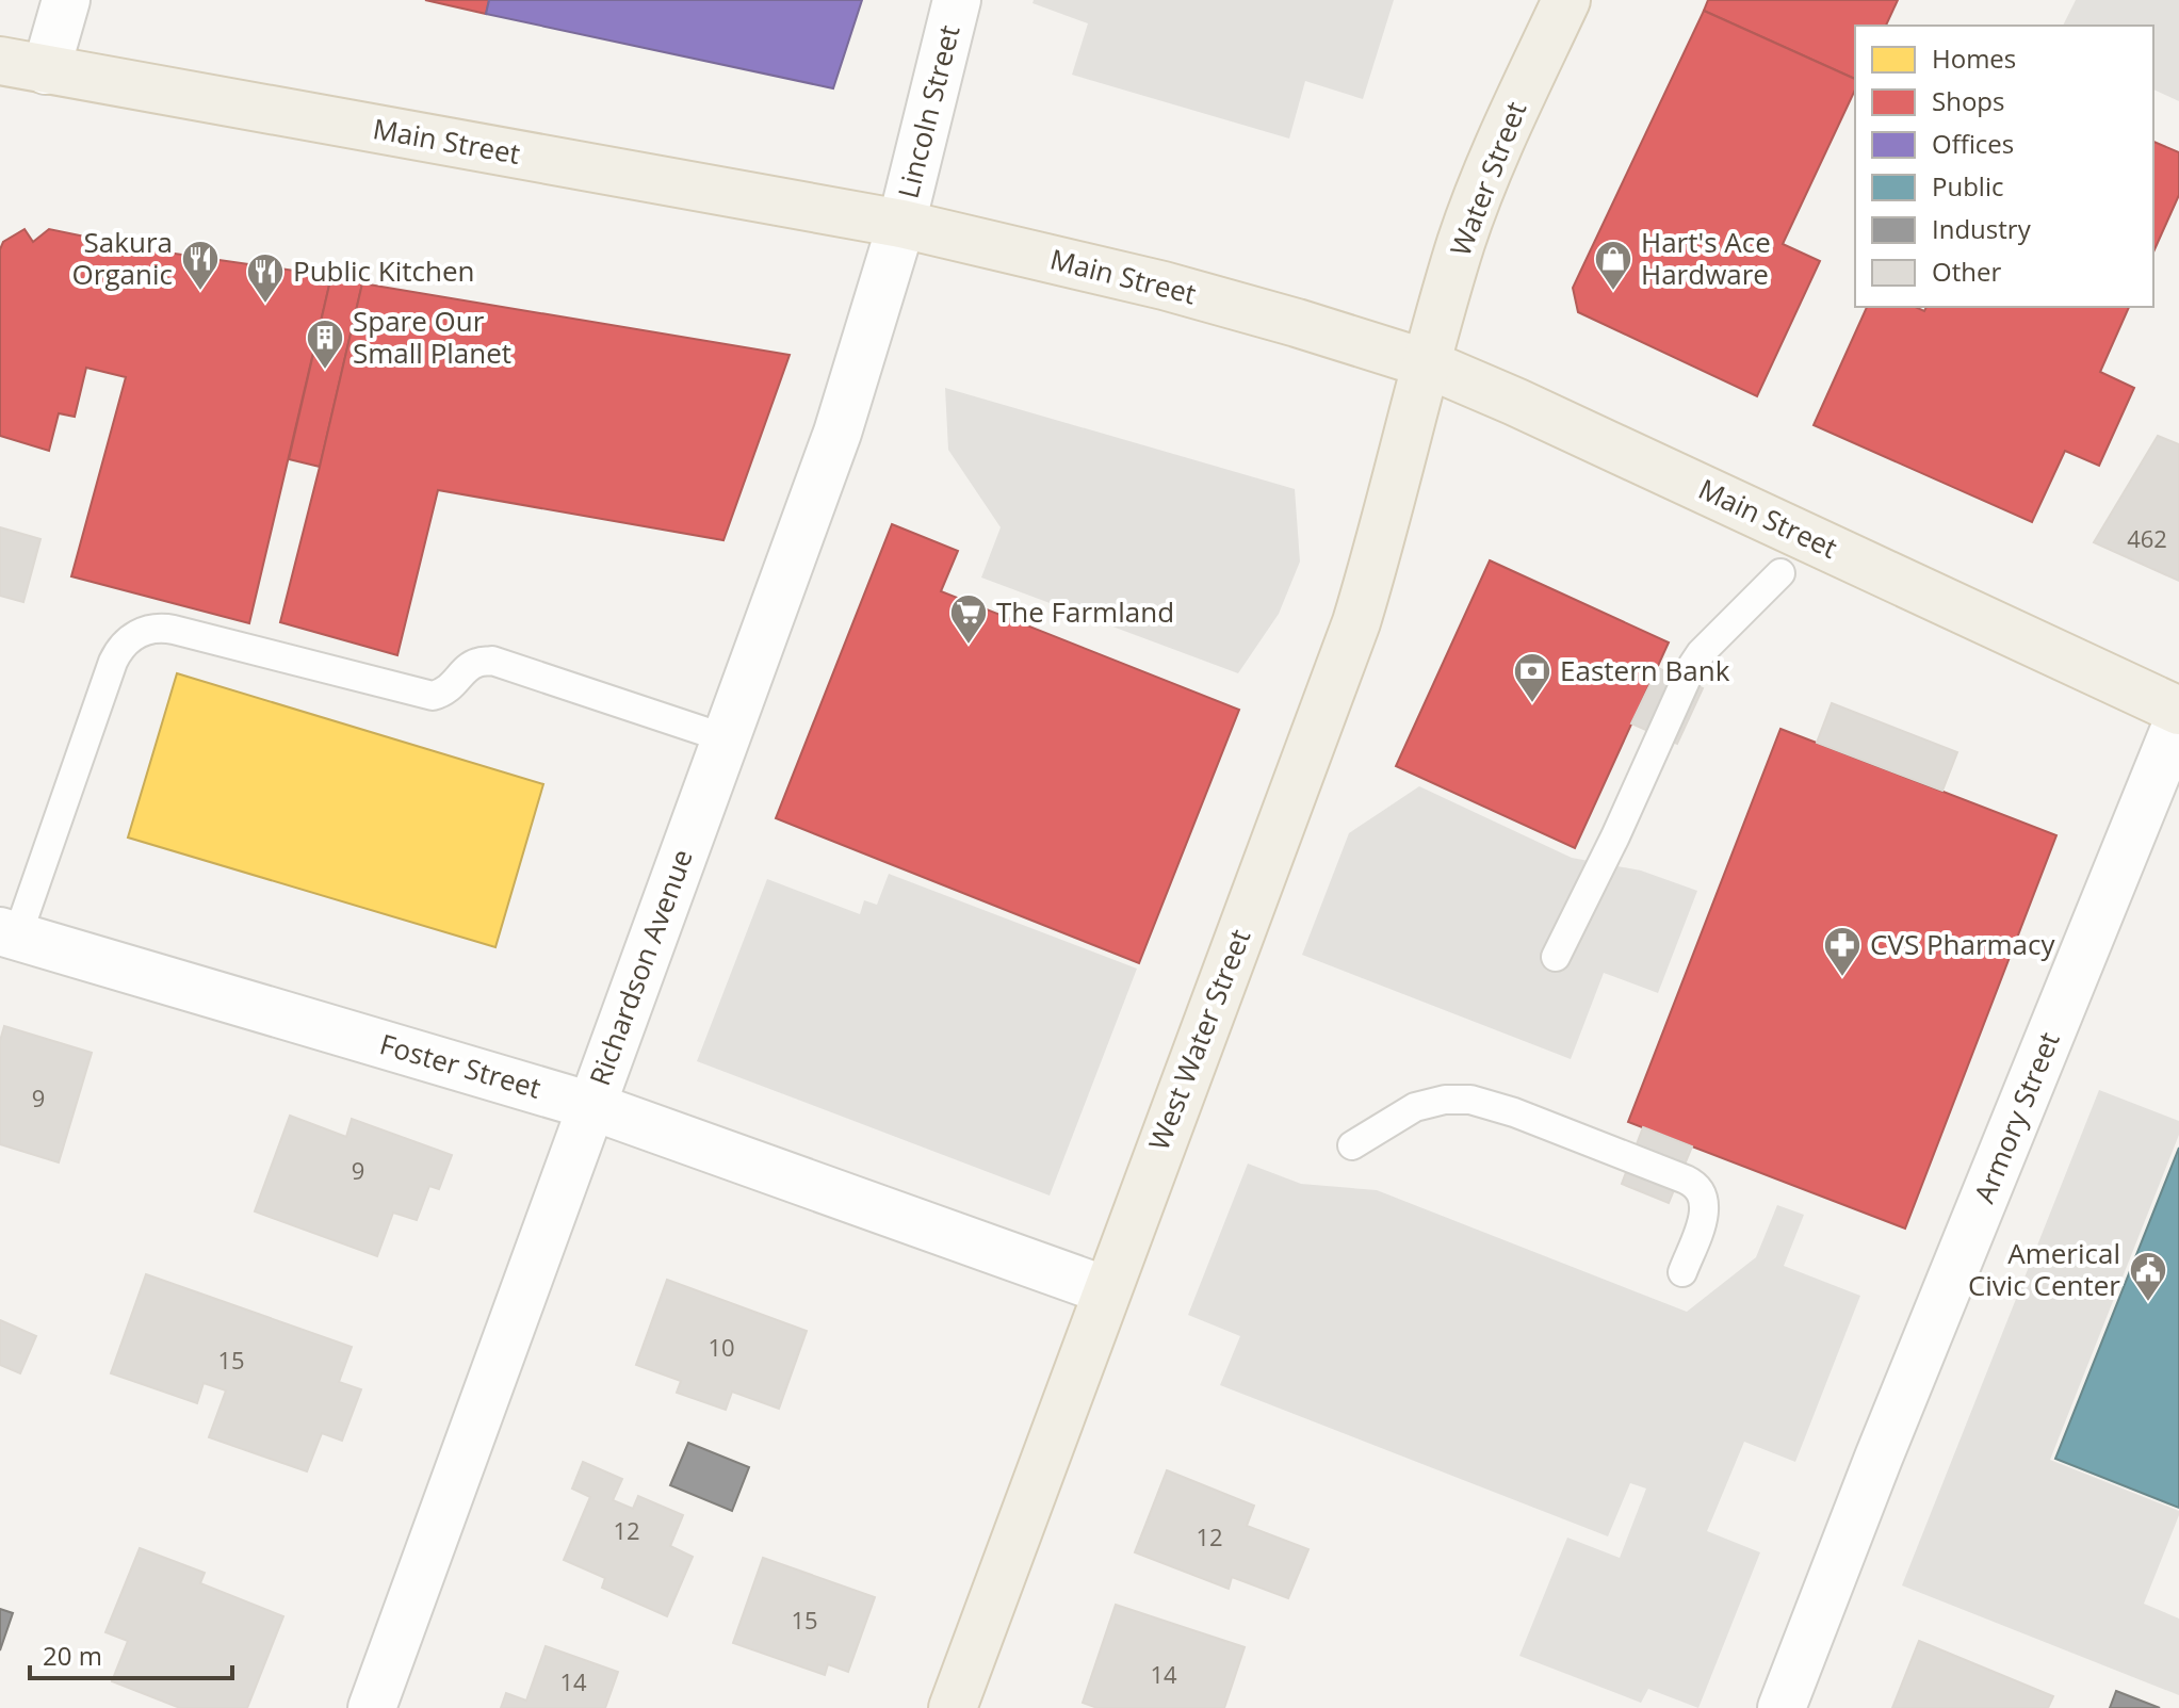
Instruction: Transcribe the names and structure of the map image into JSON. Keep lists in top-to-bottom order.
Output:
{
  "streets": {
    "main road": ["Main Street", "Water Street", "West Water Street"],
    "street": [
      "Lincoln Street",
      "Richardson Avenue",
      "Foster Street",
      "Armory Street"
    ]
  },
  "crossings": [
    ["Lincoln Street", "Main Street"],
    ["Lincoln Street", "Richardson Avenue"],
    ["Main Street", "Water Street"],
    ["Main Street", "Richardson Avenue"],
    ["Main Street", "West Water Street"],
    ["Water Street", "West Water Street"],
    ["Richardson Avenue", "Foster Street"],
    ["West Water Street", "Foster Street"]
  ],
  "places": {
    "restaurant": ["Sakura Organic", "Public Kitchen"],
    "shop": ["Hart's Ace Hardware"],
    "building": ["Spare Our Small Planet"],
    "supermarket": ["The Farmland"],
    "bank": ["Eastern Bank"],
    "pharmacy": ["CVS Pharmacy"],
    "public building": ["Americal Civic Center"]
  },
  "house_numbers": [
    "462",
    "9",
    "9",
    "10",
    "15",
    "12",
    "12",
    "15",
    "14",
    "14"
  ],
  "legend": [
    "Homes",
    "Shops",
    "Offices",
    "Public",
    "Industry",
    "Other"
  ],
  "scale_bar": "20 m"
}
